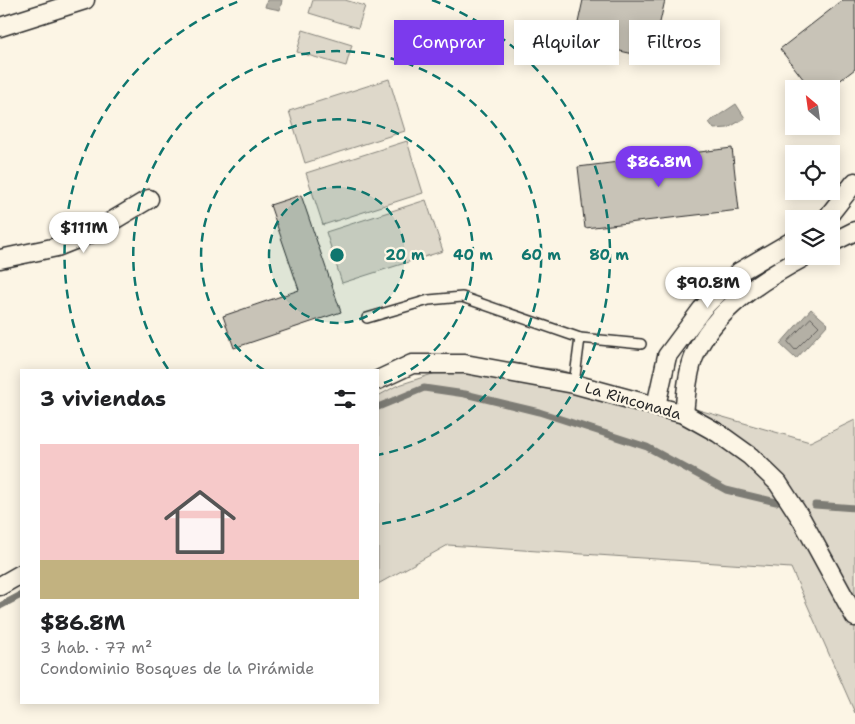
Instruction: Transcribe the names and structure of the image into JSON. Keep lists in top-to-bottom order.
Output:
{
  "streets": {
    "street": ["La Rinconada"]
  },
  "north": "top left",
  "page": {
    "chip": ["Comprar", "Alquilar", "Filtros"],
    "price": ["$86.8M", "$111M", "$90.8M"],
    "heading": "3 viviendas",
    "list": [
      {
        "name": "$86.8M",
        "note": "3 hab. · 77 m² · Condominio Bosques de la Pirámide"
      }
    ]
  },
  "rings": [
    "20 m",
    "40 m",
    "60 m",
    "80 m"
  ]
}
